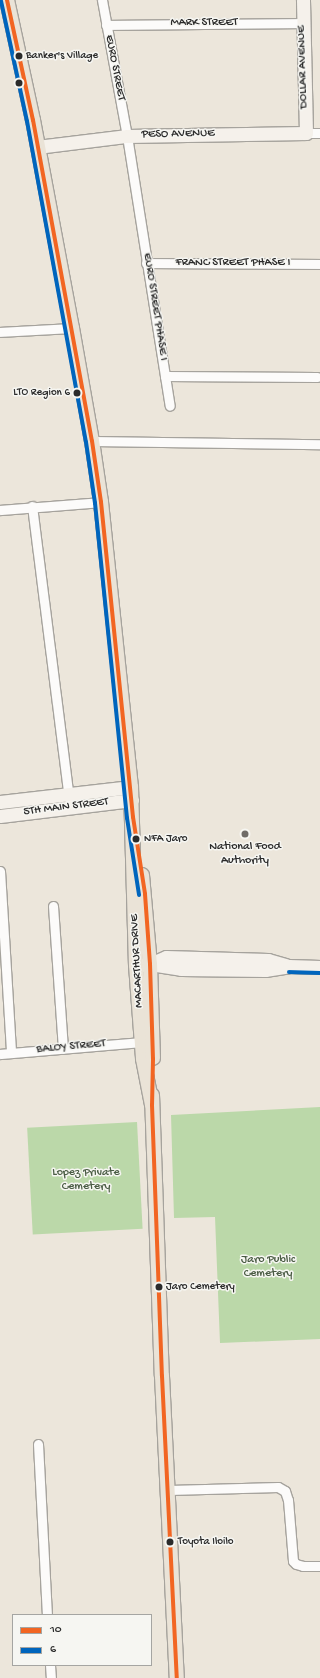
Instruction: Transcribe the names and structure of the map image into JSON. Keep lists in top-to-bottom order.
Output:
{
  "streets": {
    "main road": ["MACARTHUR DRIVE"],
    "street": [
      "MARK STREET",
      "DOLLAR AVENUE",
      "EURO STREET",
      "PESO AVENUE",
      "FRANC STREET PHASE I",
      "EURO STREET PHASE I",
      "5TH MAIN STREET",
      "BALOY STREET"
    ]
  },
  "crossings": [
    ["MARK STREET", "DOLLAR AVENUE"],
    ["MARK STREET", "EURO STREET"],
    ["DOLLAR AVENUE", "PESO AVENUE"],
    ["EURO STREET", "PESO AVENUE"],
    ["EURO STREET", "EURO STREET PHASE I"],
    ["PESO AVENUE", "EURO STREET PHASE I"],
    ["PESO AVENUE", "MACARTHUR DRIVE"],
    ["FRANC STREET PHASE I", "EURO STREET PHASE I"],
    ["5TH MAIN STREET", "MACARTHUR DRIVE"],
    ["MACARTHUR DRIVE", "BALOY STREET"]
  ],
  "parks": ["Lopez Private Cemetery", "Jaro Public Cemetery"],
  "places": [
    "Banker's Village",
    "LTO Region 6",
    "National Food Authority",
    "NFA Jaro",
    "Jaro Cemetery",
    "Toyota Iloilo"
  ],
  "lines": ["transit line 10", "transit line 6"],
  "legend": ["10", "6"]
}
